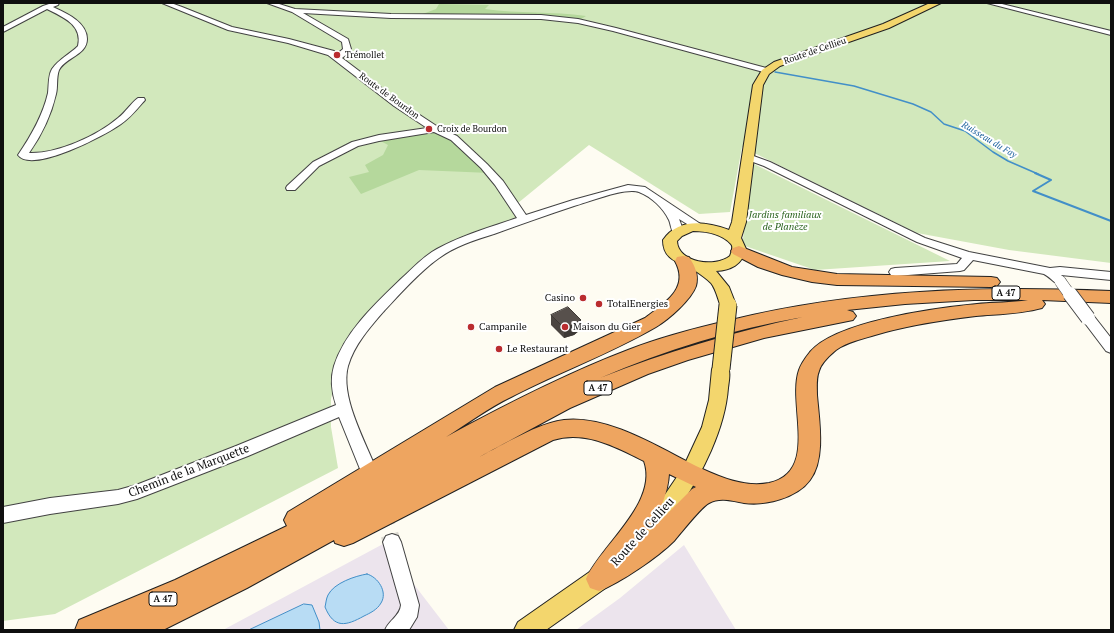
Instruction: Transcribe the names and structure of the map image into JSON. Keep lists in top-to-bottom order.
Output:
{
  "streets": {
    "highway": ["A 47"],
    "main road": ["Route de Cellieu"],
    "street": ["Route de Bourdon", "Chemin de la Marquette"]
  },
  "water": ["Ruisseau du Fay"],
  "parks": ["Jardins familiaux de Planèze"],
  "places": [
    "Trémollet",
    "Croix de Bourdon",
    "Casino",
    "TotalEnergies",
    "Campanile",
    "Maison du Gier",
    "Le Restaurant"
  ]
}
